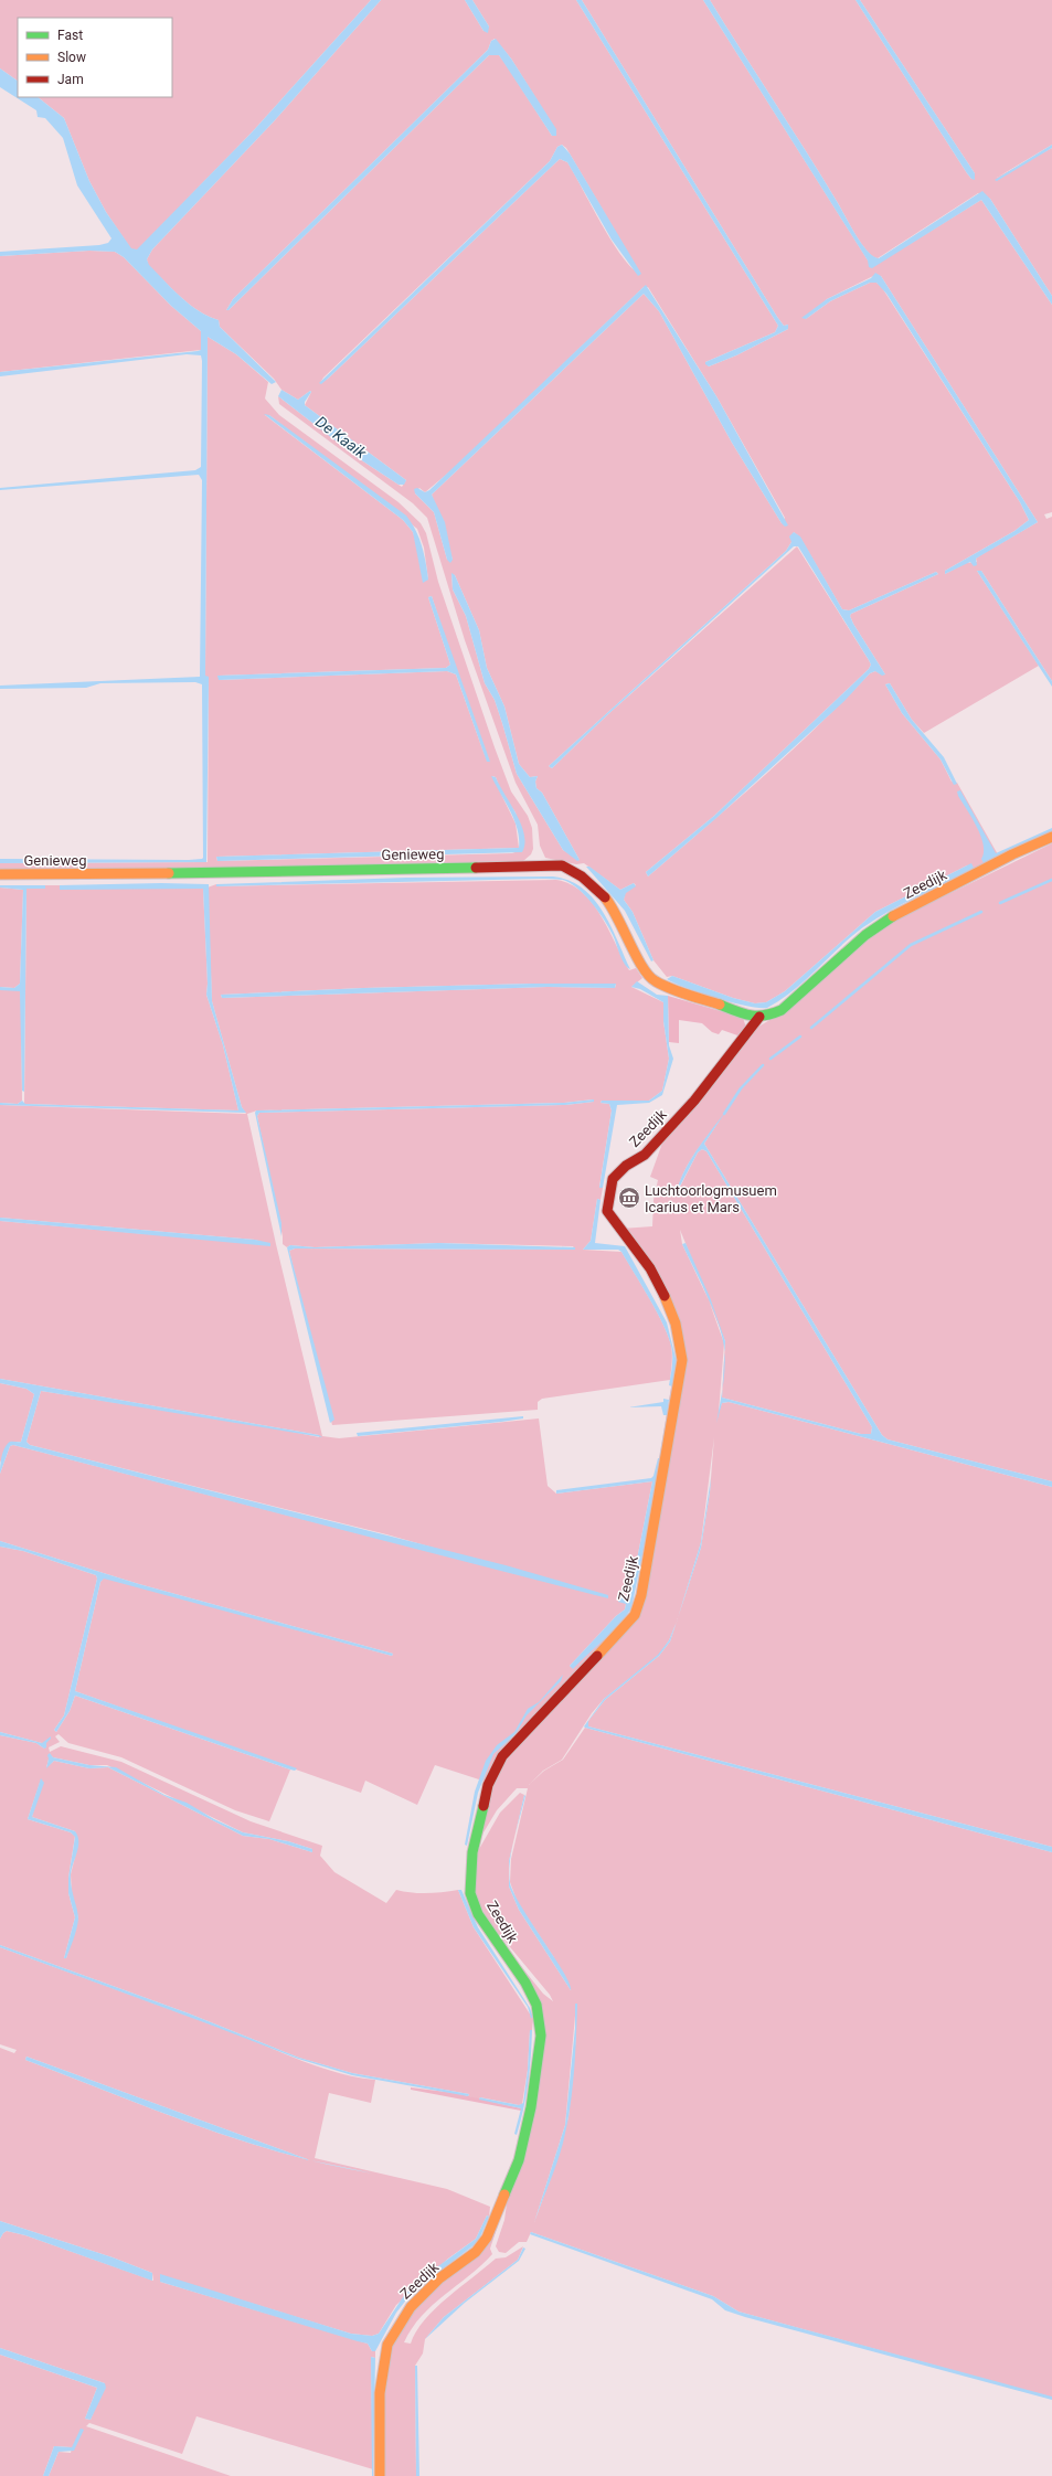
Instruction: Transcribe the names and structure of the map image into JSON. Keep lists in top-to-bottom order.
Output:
{
  "streets": {
    "street": ["Genieweg", "Zeedijk"]
  },
  "crossings": [
    ["Genieweg", "Zeedijk"]
  ],
  "water": ["De Kaaik"],
  "places": {
    "museum": ["Luchtoorlogmusuem Icarius et Mars"]
  },
  "legend": ["Fast", "Slow", "Jam"]
}
